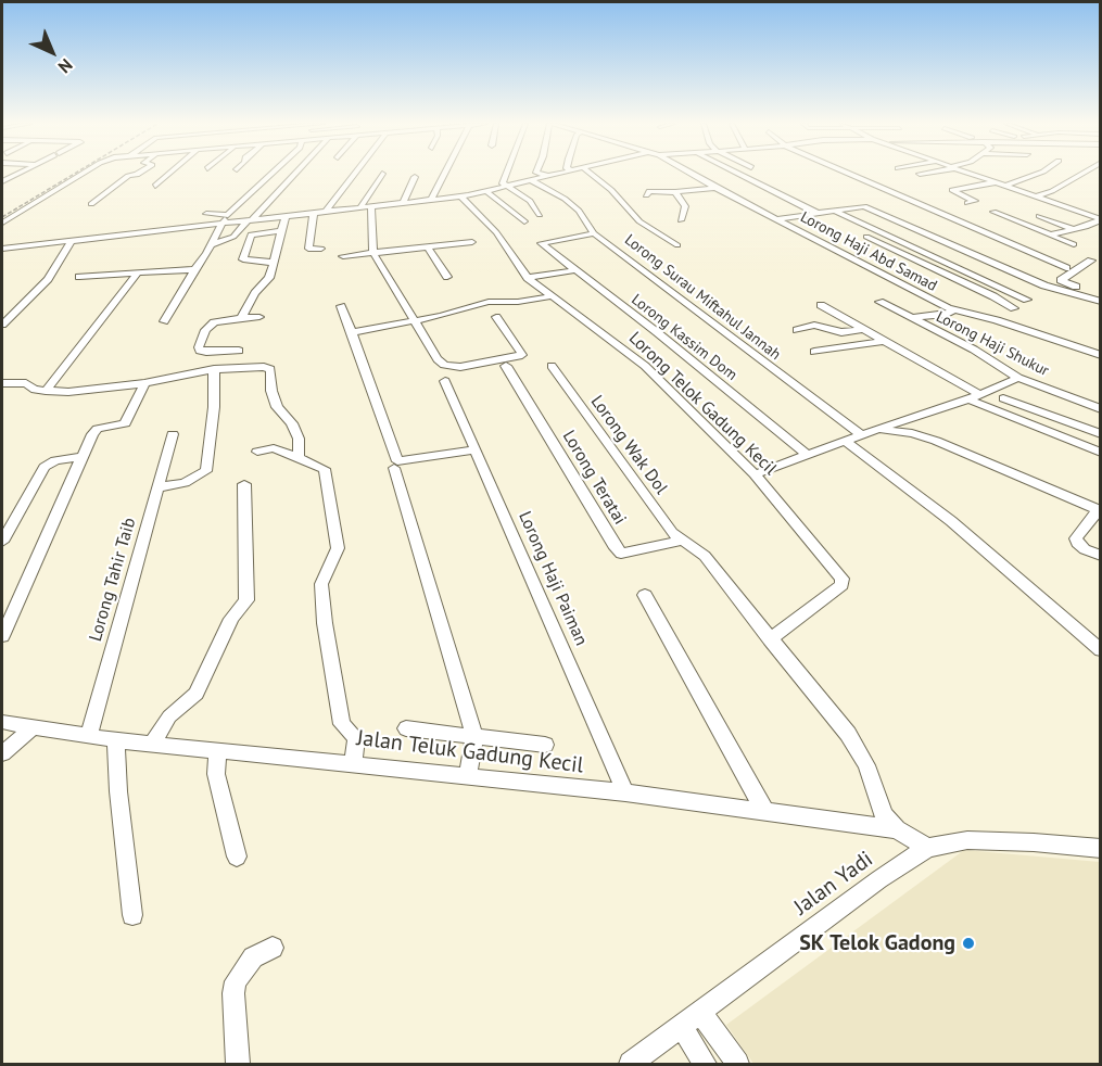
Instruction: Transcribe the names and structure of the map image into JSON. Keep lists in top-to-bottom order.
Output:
{
  "streets": {
    "street": [
      "Lorong Haji Abd Samad",
      "Lorong Surau Miftahul Jannah",
      "Lorong Kassim Dom",
      "Lorong Haji Shukur",
      "Lorong Telok Gadung Kecil",
      "Lorong Wak Dol",
      "Lorong Teratai",
      "Lorong Haji Paiman",
      "Lorong Tahir Taib",
      "Jalan Teluk Gadung Kecil",
      "Jalan Yadi"
    ]
  },
  "crossings": [
    ["Lorong Haji Abd Samad", "Lorong Haji Shukur"],
    ["Lorong Surau Miftahul Jannah", "Lorong Kassim Dom"],
    ["Lorong Telok Gadung Kecil", "Lorong Wak Dol"],
    ["Lorong Wak Dol", "Lorong Teratai"],
    ["Lorong Wak Dol", "Jalan Teluk Gadung Kecil"],
    ["Lorong Haji Paiman", "Jalan Teluk Gadung Kecil"],
    ["Lorong Tahir Taib", "Jalan Teluk Gadung Kecil"],
    ["Jalan Teluk Gadung Kecil", "Jalan Yadi"]
  ],
  "places": ["SK Telok Gadong"],
  "north": "bottom right"
}
